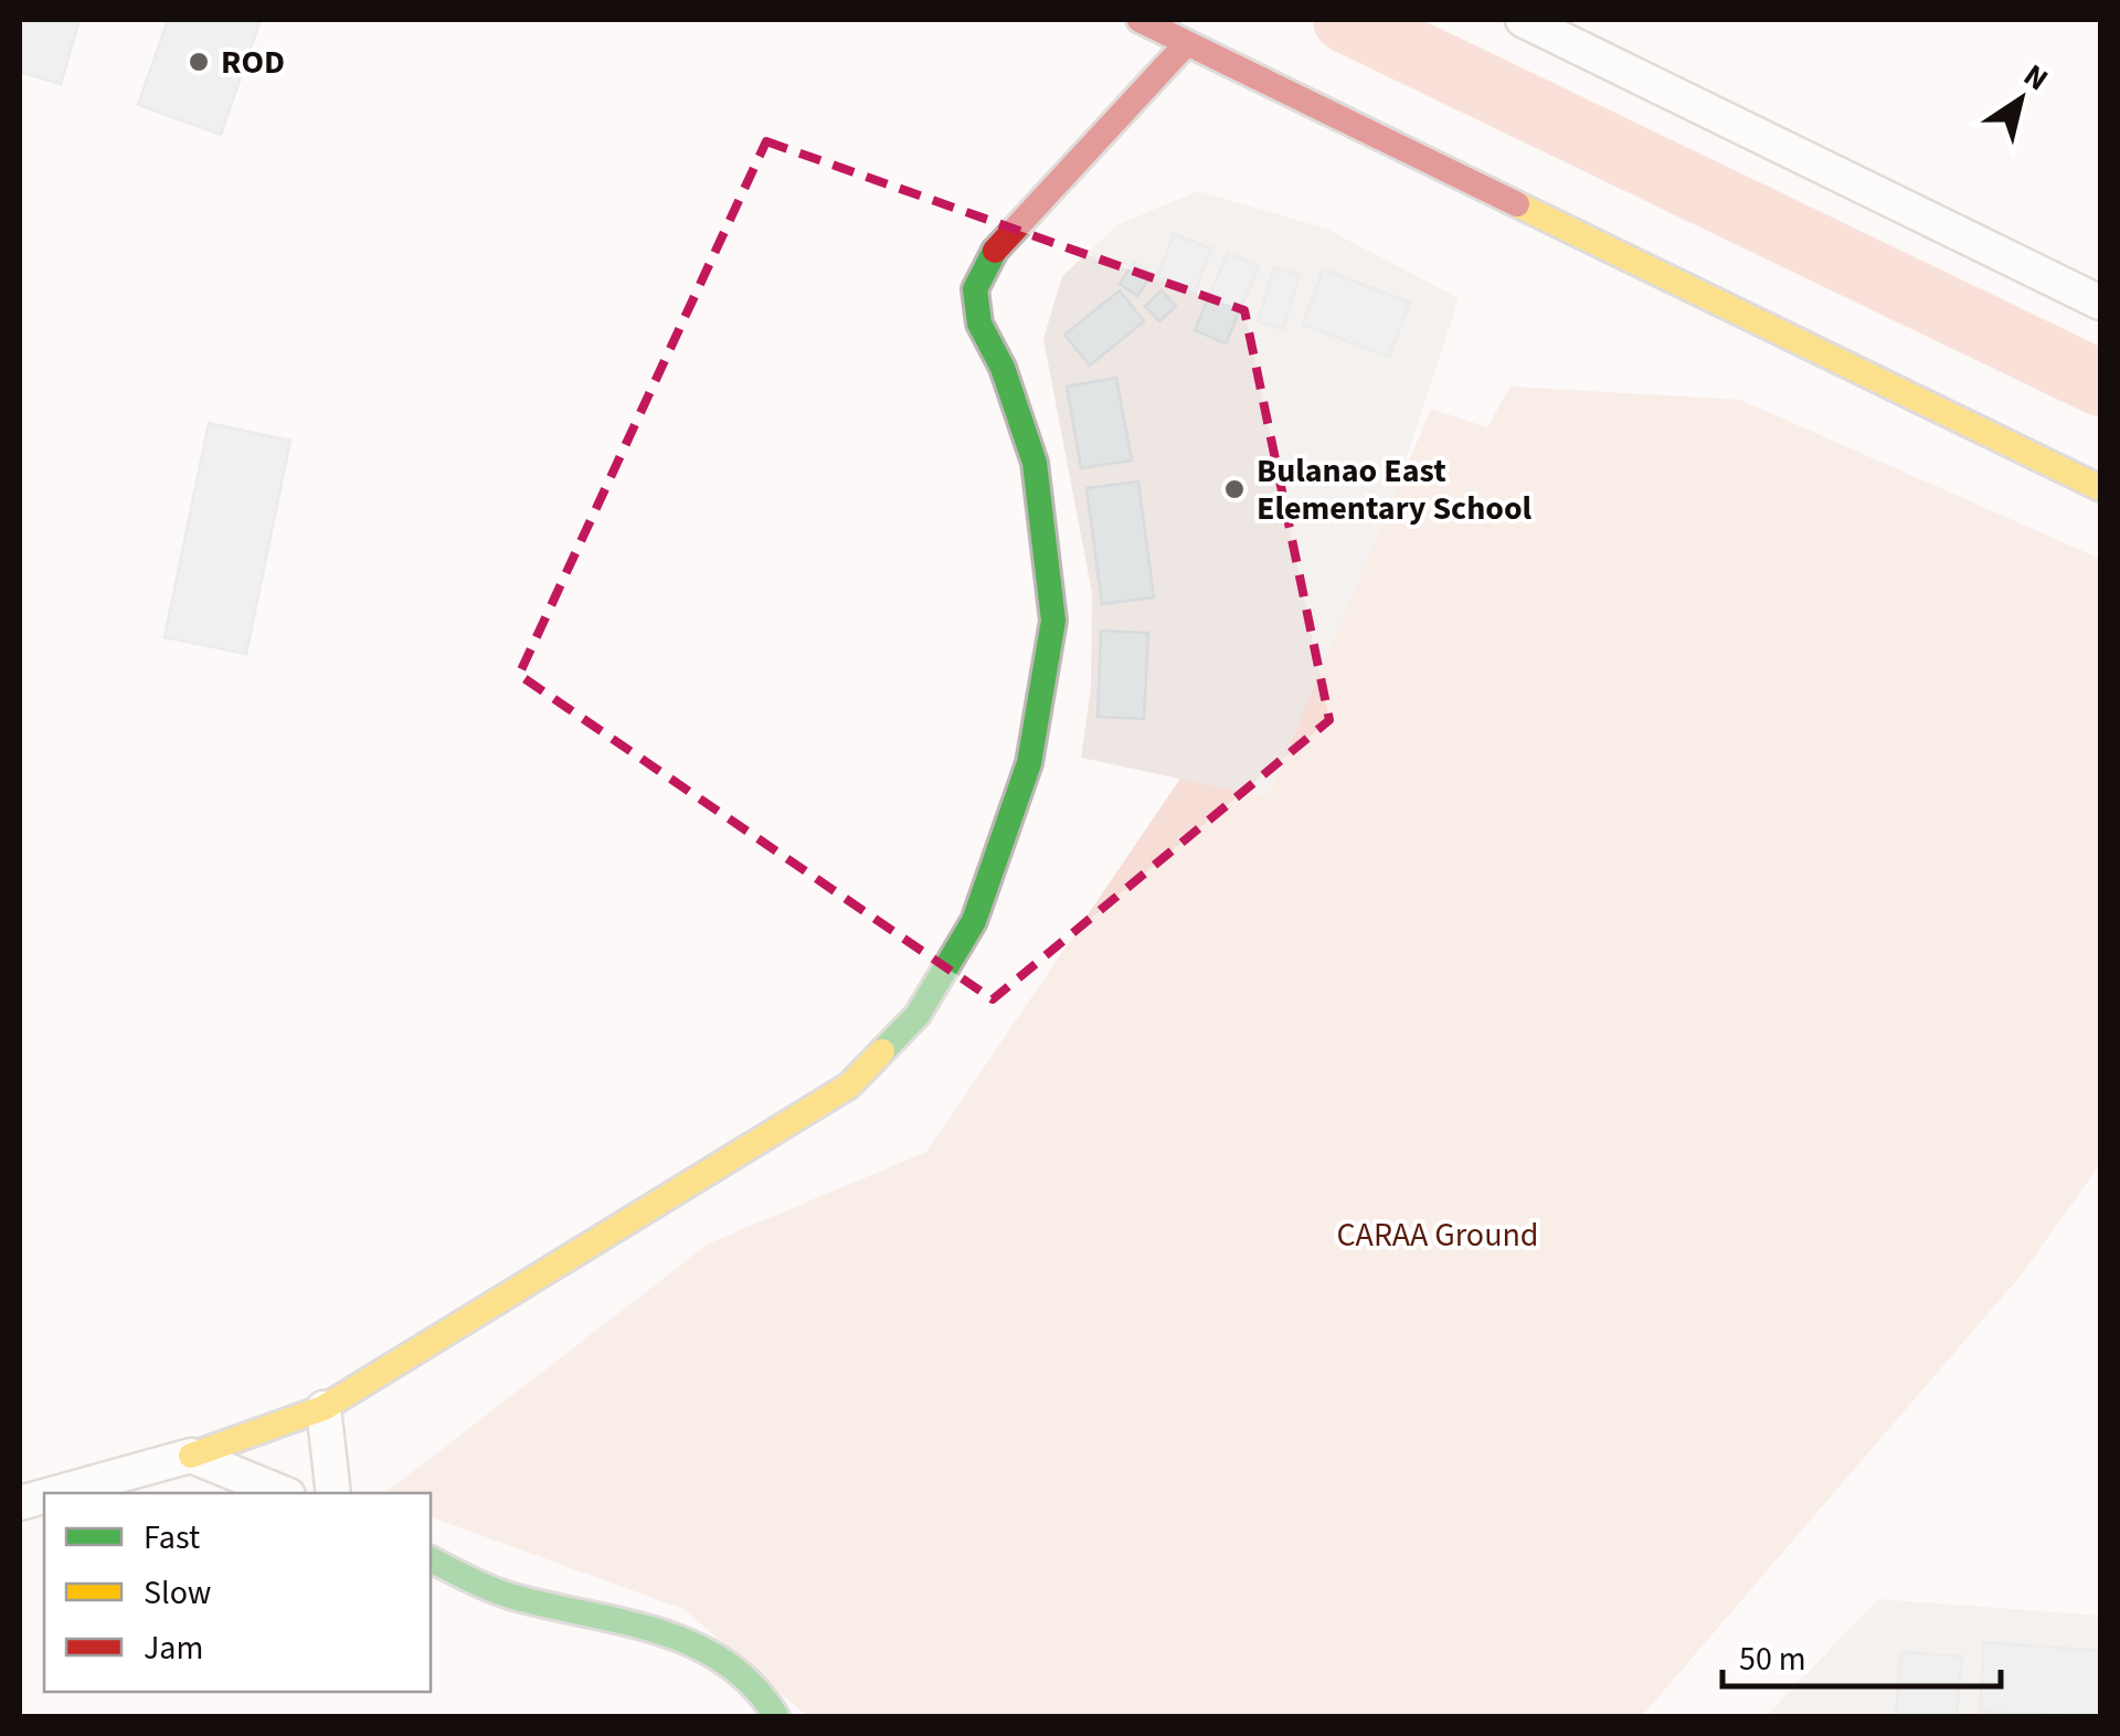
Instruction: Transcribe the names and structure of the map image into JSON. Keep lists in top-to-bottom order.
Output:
{
  "parks": ["CARAA Ground"],
  "places": ["ROD", "Bulanao East Elementary School"],
  "legend": ["Fast", "Slow", "Jam"],
  "scale_bar": "50 m",
  "north": "top right"
}
